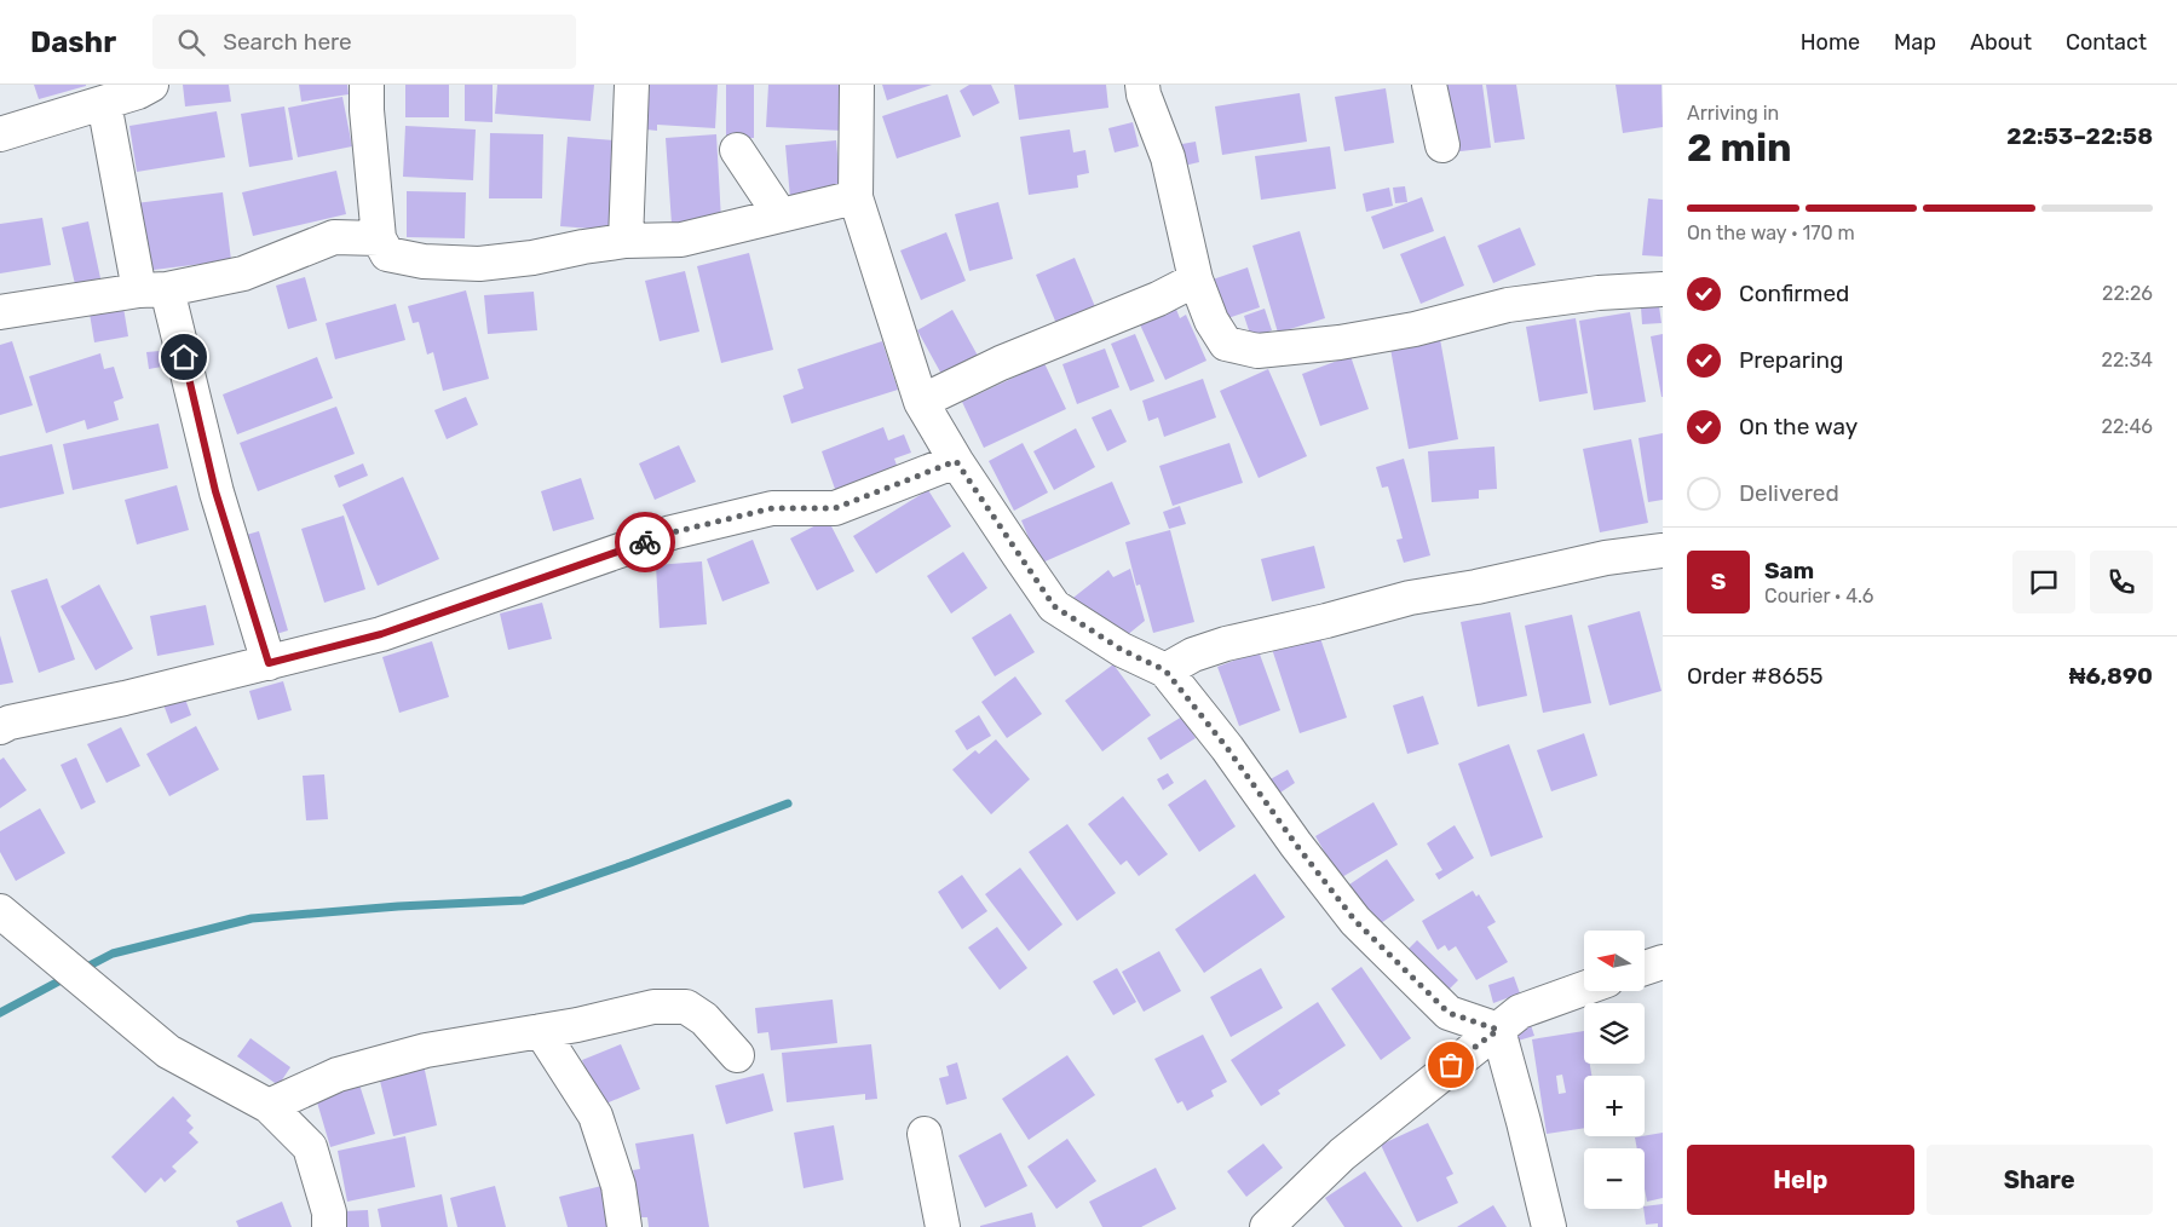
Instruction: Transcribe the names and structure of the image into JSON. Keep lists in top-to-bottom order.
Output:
{
  "north": "left",
  "page": {
    "header": "Dashr",
    "search": "Search here",
    "nav": [
      "Home",
      "Map",
      "About",
      "Contact"
    ],
    "heading": ["2 min", "Arriving in", "22:53–22:58"],
    "panel": [
      "Sam",
      "Courier · 4.6",
      "Order #8655",
      "₦6,890"
    ],
    "bar": "On the way · 170 m",
    "list": [
      ["Confirmed", "22:26"],
      ["Preparing", "22:34"],
      ["On the way", "22:46"],
      "Delivered"
    ],
    "round": "S",
    "map_buttons": ["+", "−"],
    "buttons": ["Help", "Share"]
  }
}
